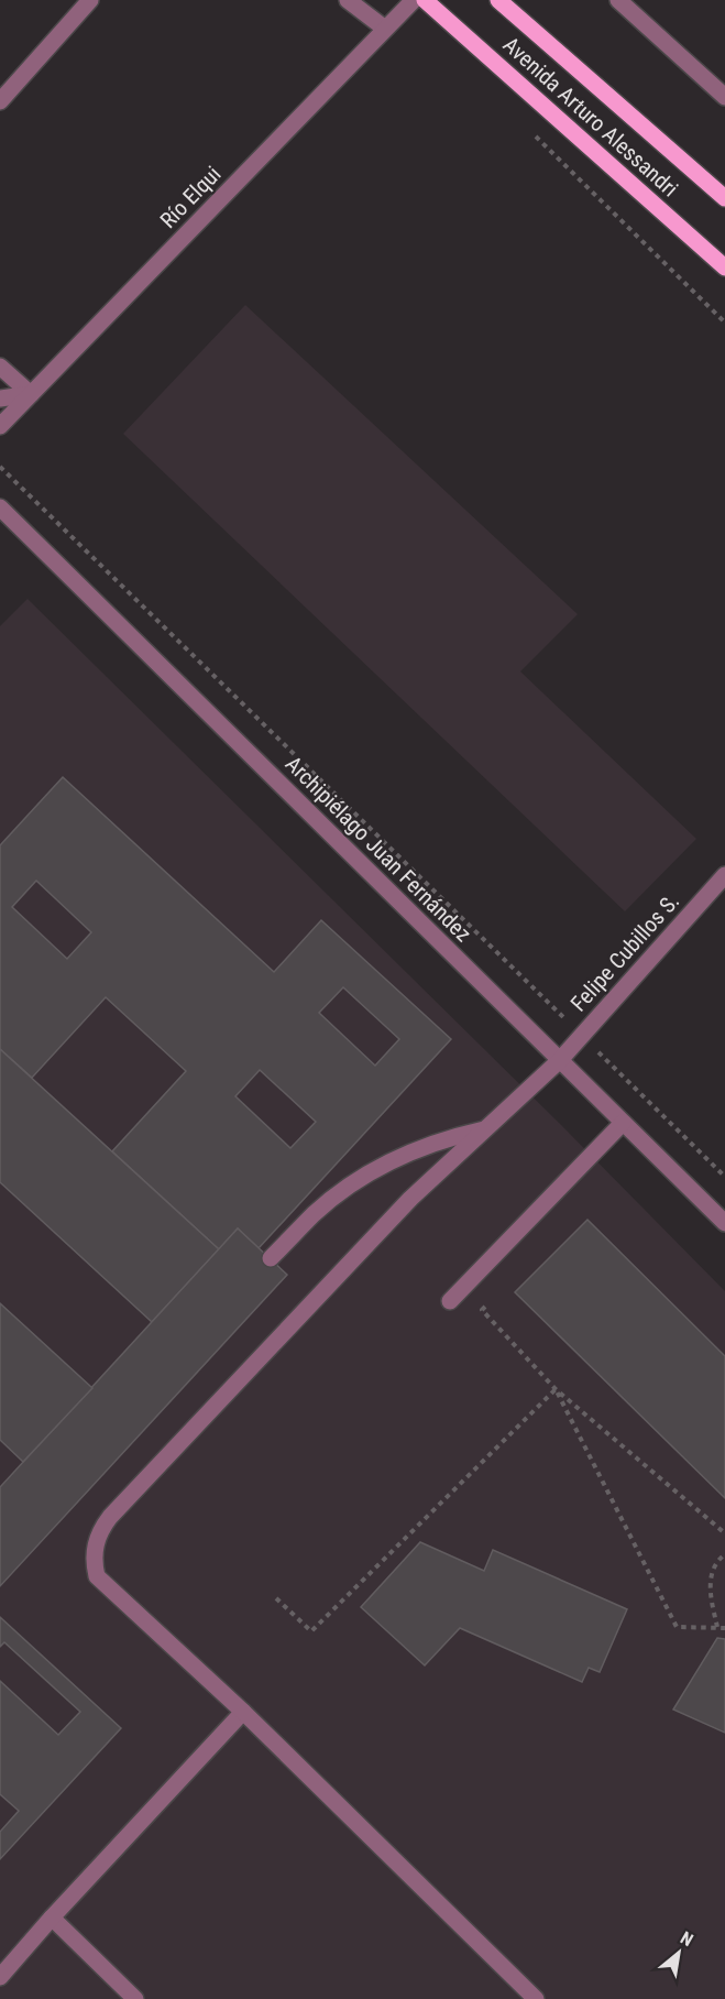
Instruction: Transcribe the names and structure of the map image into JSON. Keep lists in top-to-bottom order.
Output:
{
  "streets": {
    "main road": ["Avenida Arturo Alessandri"],
    "street": ["Río Elqui", "Archipiélago Juan Fernández", "Felipe Cubillos S."]
  },
  "crossings": [
    ["Archipiélago Juan Fernández", "Felipe Cubillos S."]
  ],
  "north": "top right"
}
